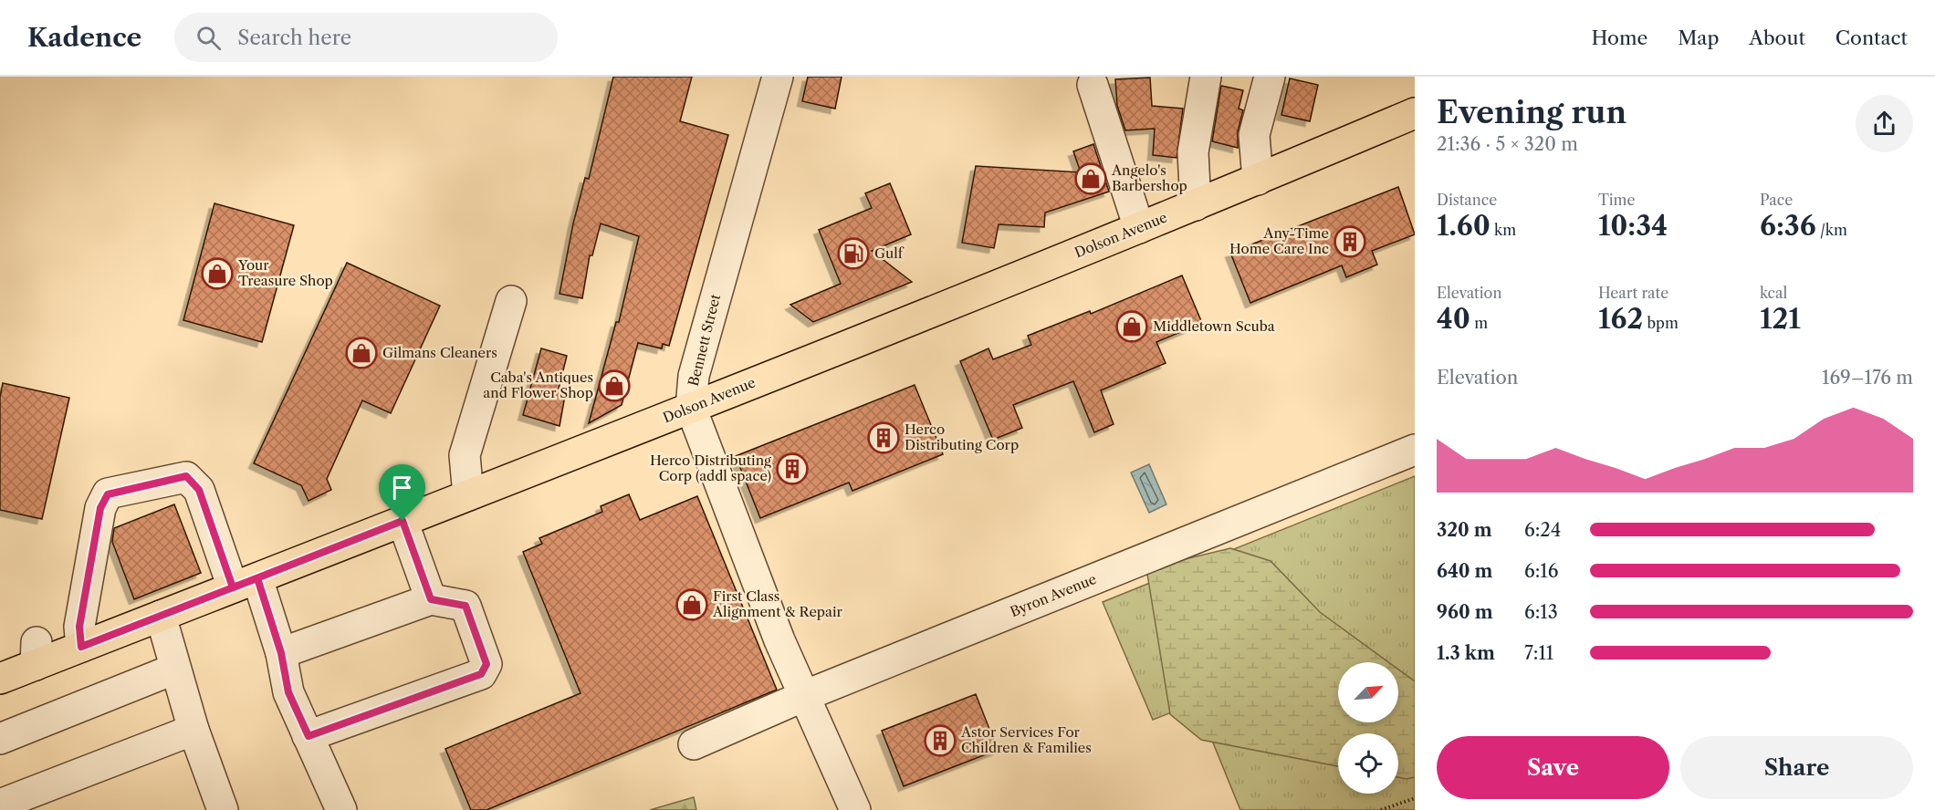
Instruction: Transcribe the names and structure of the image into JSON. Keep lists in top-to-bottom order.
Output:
{
  "streets": {
    "main road": ["Dolson Avenue"],
    "street": ["Bennett Street", "Byron Avenue"]
  },
  "crossings": [
    ["Dolson Avenue", "Bennett Street"],
    ["Bennett Street", "Byron Avenue"]
  ],
  "places": {
    "shop": [
      "Angelo's Barbershop",
      "Your Treasure Shop",
      "Middletown Scuba",
      "Gilmans Cleaners",
      "Caba's Antiques and Flower Shop",
      "First Class Alignment & Repair"
    ],
    "building": [
      "Any-Time Home Care Inc",
      "Herco Distributing Corp",
      "Herco Distributing Corp (addl space)",
      "Astor Services For Children & Families"
    ],
    "fuel station": ["Gulf"]
  },
  "north": "top right",
  "page": {
    "header": "Kadence",
    "search": "Search here",
    "nav": [
      "Home",
      "Map",
      "About",
      "Contact"
    ],
    "heading": ["Evening run", "21:36 · 5 × 320 m"],
    "stats": [
      ["Distance", "1.60 km"],
      ["Time", "10:34"],
      ["Pace", "6:36 /km"],
      ["Elevation", "40 m"],
      ["Heart rate", "162 bpm"],
      ["kcal", "121"]
    ],
    "chart": ["Elevation", "169–176 m"],
    "list": [
      {
        "name": "320 m",
        "note": "6:24"
      },
      {
        "name": "640 m",
        "note": "6:16"
      },
      {
        "name": "960 m",
        "note": "6:13"
      },
      {
        "name": "1.3 km",
        "note": "7:11"
      }
    ],
    "buttons": ["Save", "Share"]
  }
}
